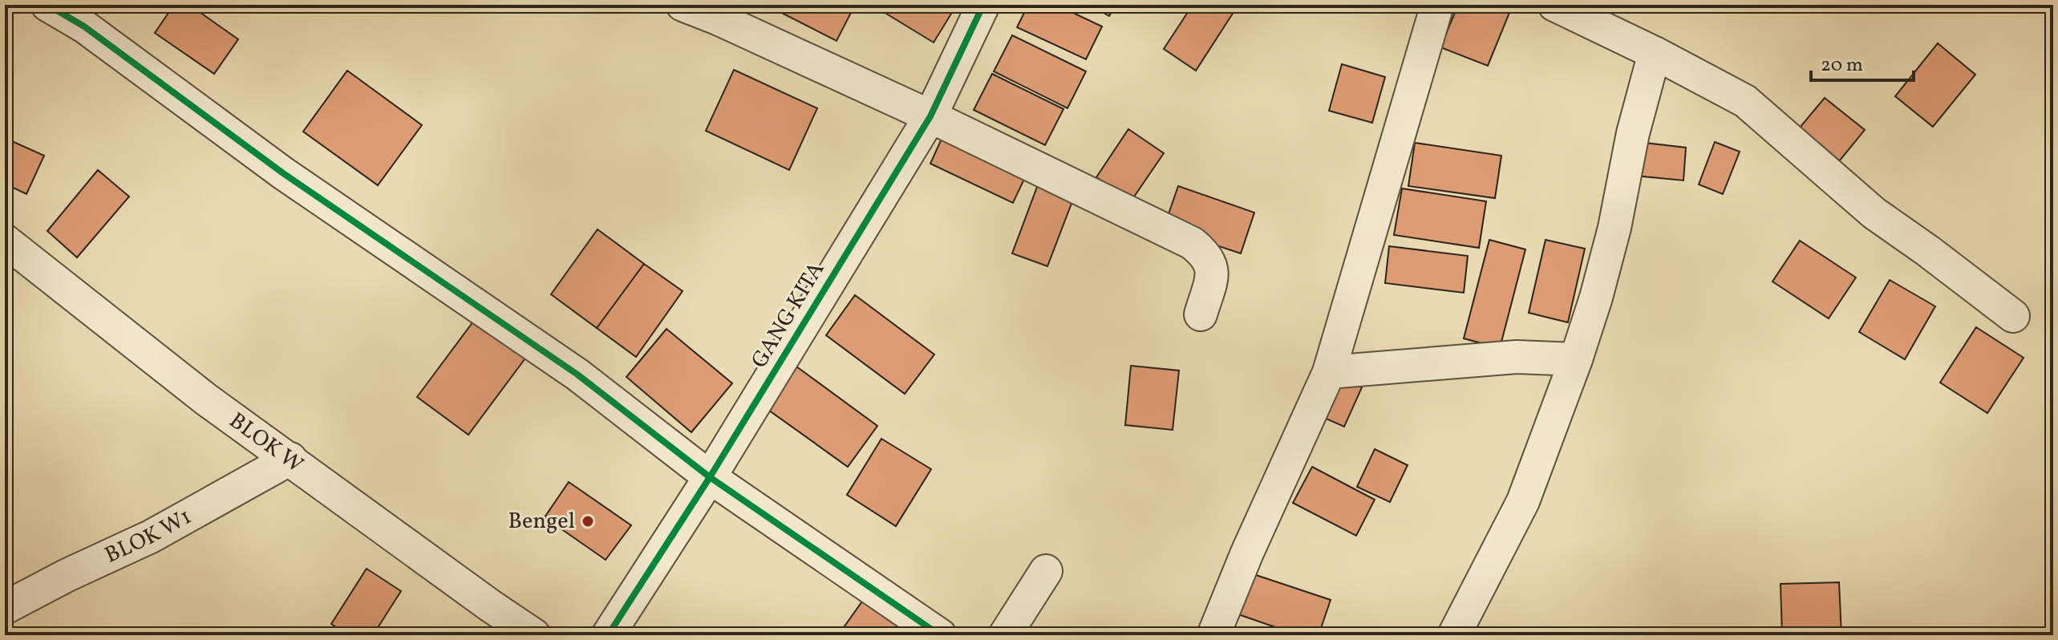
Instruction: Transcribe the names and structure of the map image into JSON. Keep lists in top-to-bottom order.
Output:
{
  "streets": {
    "street": ["GANG KITA", "BLOK W", "BLOK W1"]
  },
  "crossings": [
    ["BLOK W", "BLOK W1"]
  ],
  "places": ["Bengel"],
  "scale_bar": "20 m"
}
